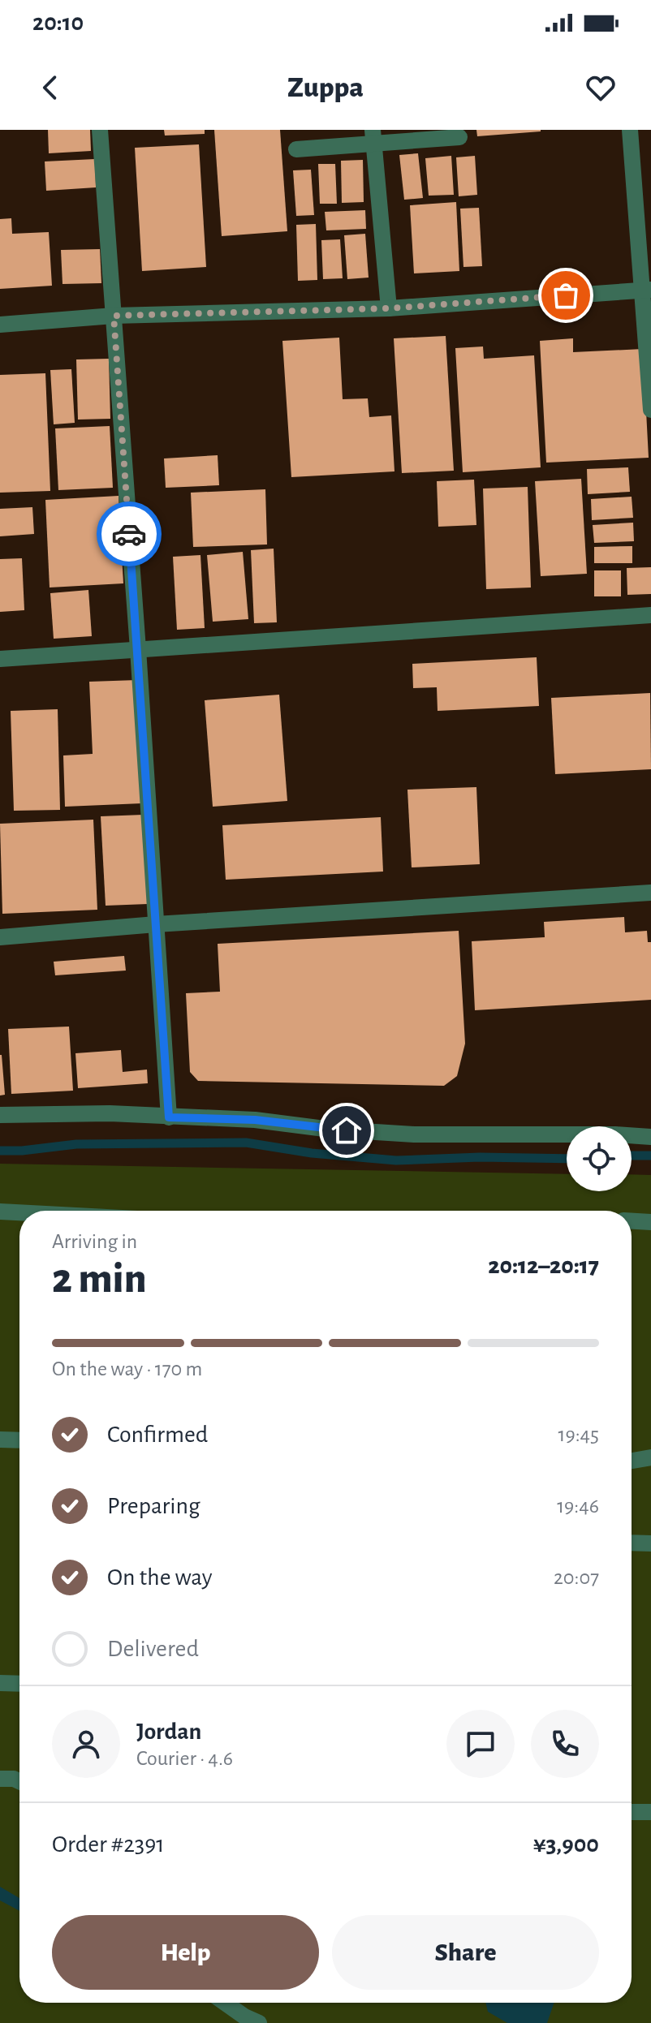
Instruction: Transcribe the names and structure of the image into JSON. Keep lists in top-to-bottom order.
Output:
{
  "page": {
    "status": "20:10",
    "header": "Zuppa",
    "heading": ["2 min", "Arriving in", "20:12–20:17"],
    "panel": [
      "Jordan",
      "Courier · 4.6",
      "Order #2391",
      "¥3,900"
    ],
    "bar": "On the way · 170 m",
    "list": [
      ["Confirmed", "19:45"],
      ["Preparing", "19:46"],
      ["On the way", "20:07"],
      "Delivered"
    ],
    "buttons": ["Help", "Share"]
  }
}
